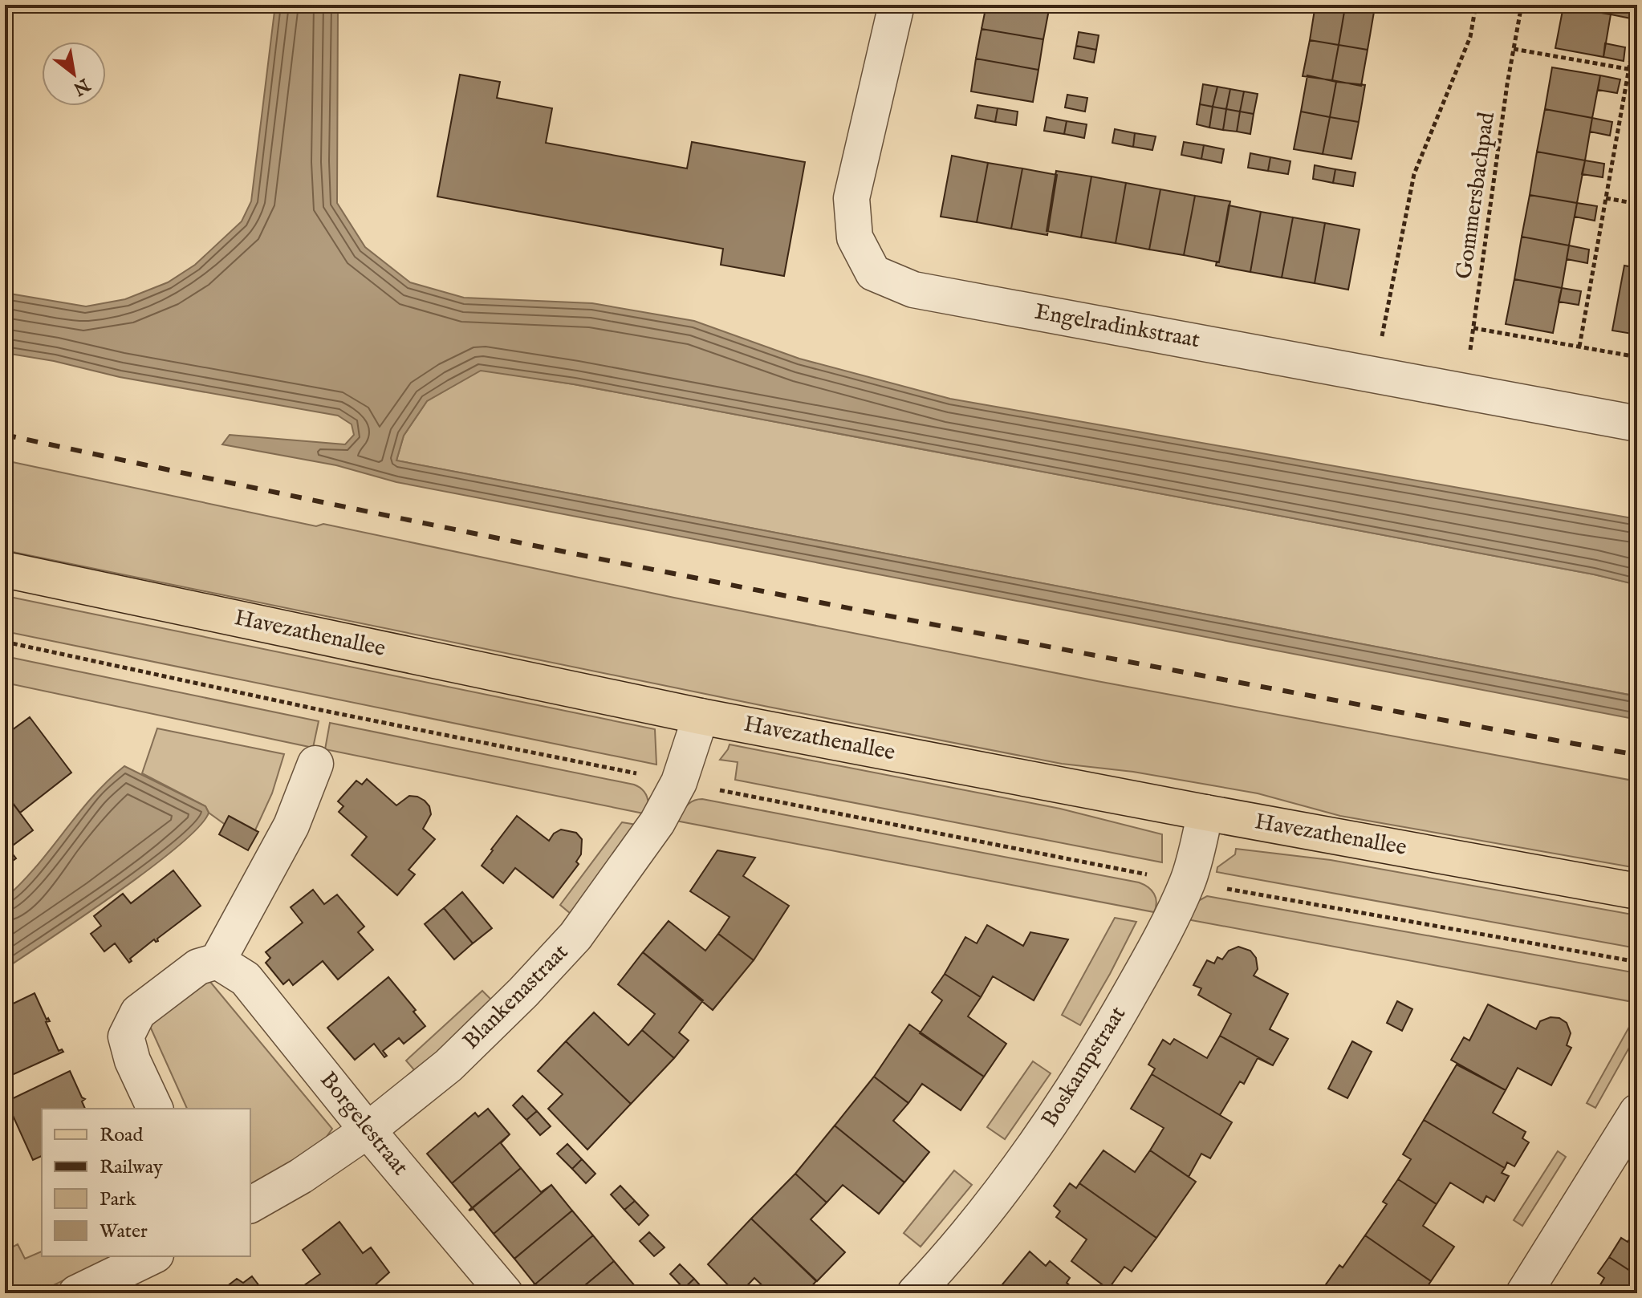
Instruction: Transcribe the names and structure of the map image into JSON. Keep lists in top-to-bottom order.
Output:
{
  "streets": {
    "main road": ["Havezathenallee"],
    "street": [
      "Engelradinkstraat",
      "Blankenastraat",
      "Boskampstraat",
      "Borgelestraat"
    ],
    "path": ["Gommersbachpad"]
  },
  "crossings": [
    ["Gommersbachpad", "Engelradinkstraat"],
    ["Havezathenallee", "Blankenastraat"],
    ["Havezathenallee", "Boskampstraat"],
    ["Blankenastraat", "Borgelestraat"]
  ],
  "legend": [
    "Road",
    "Railway",
    "Park",
    "Water"
  ],
  "north": "bottom right"
}
